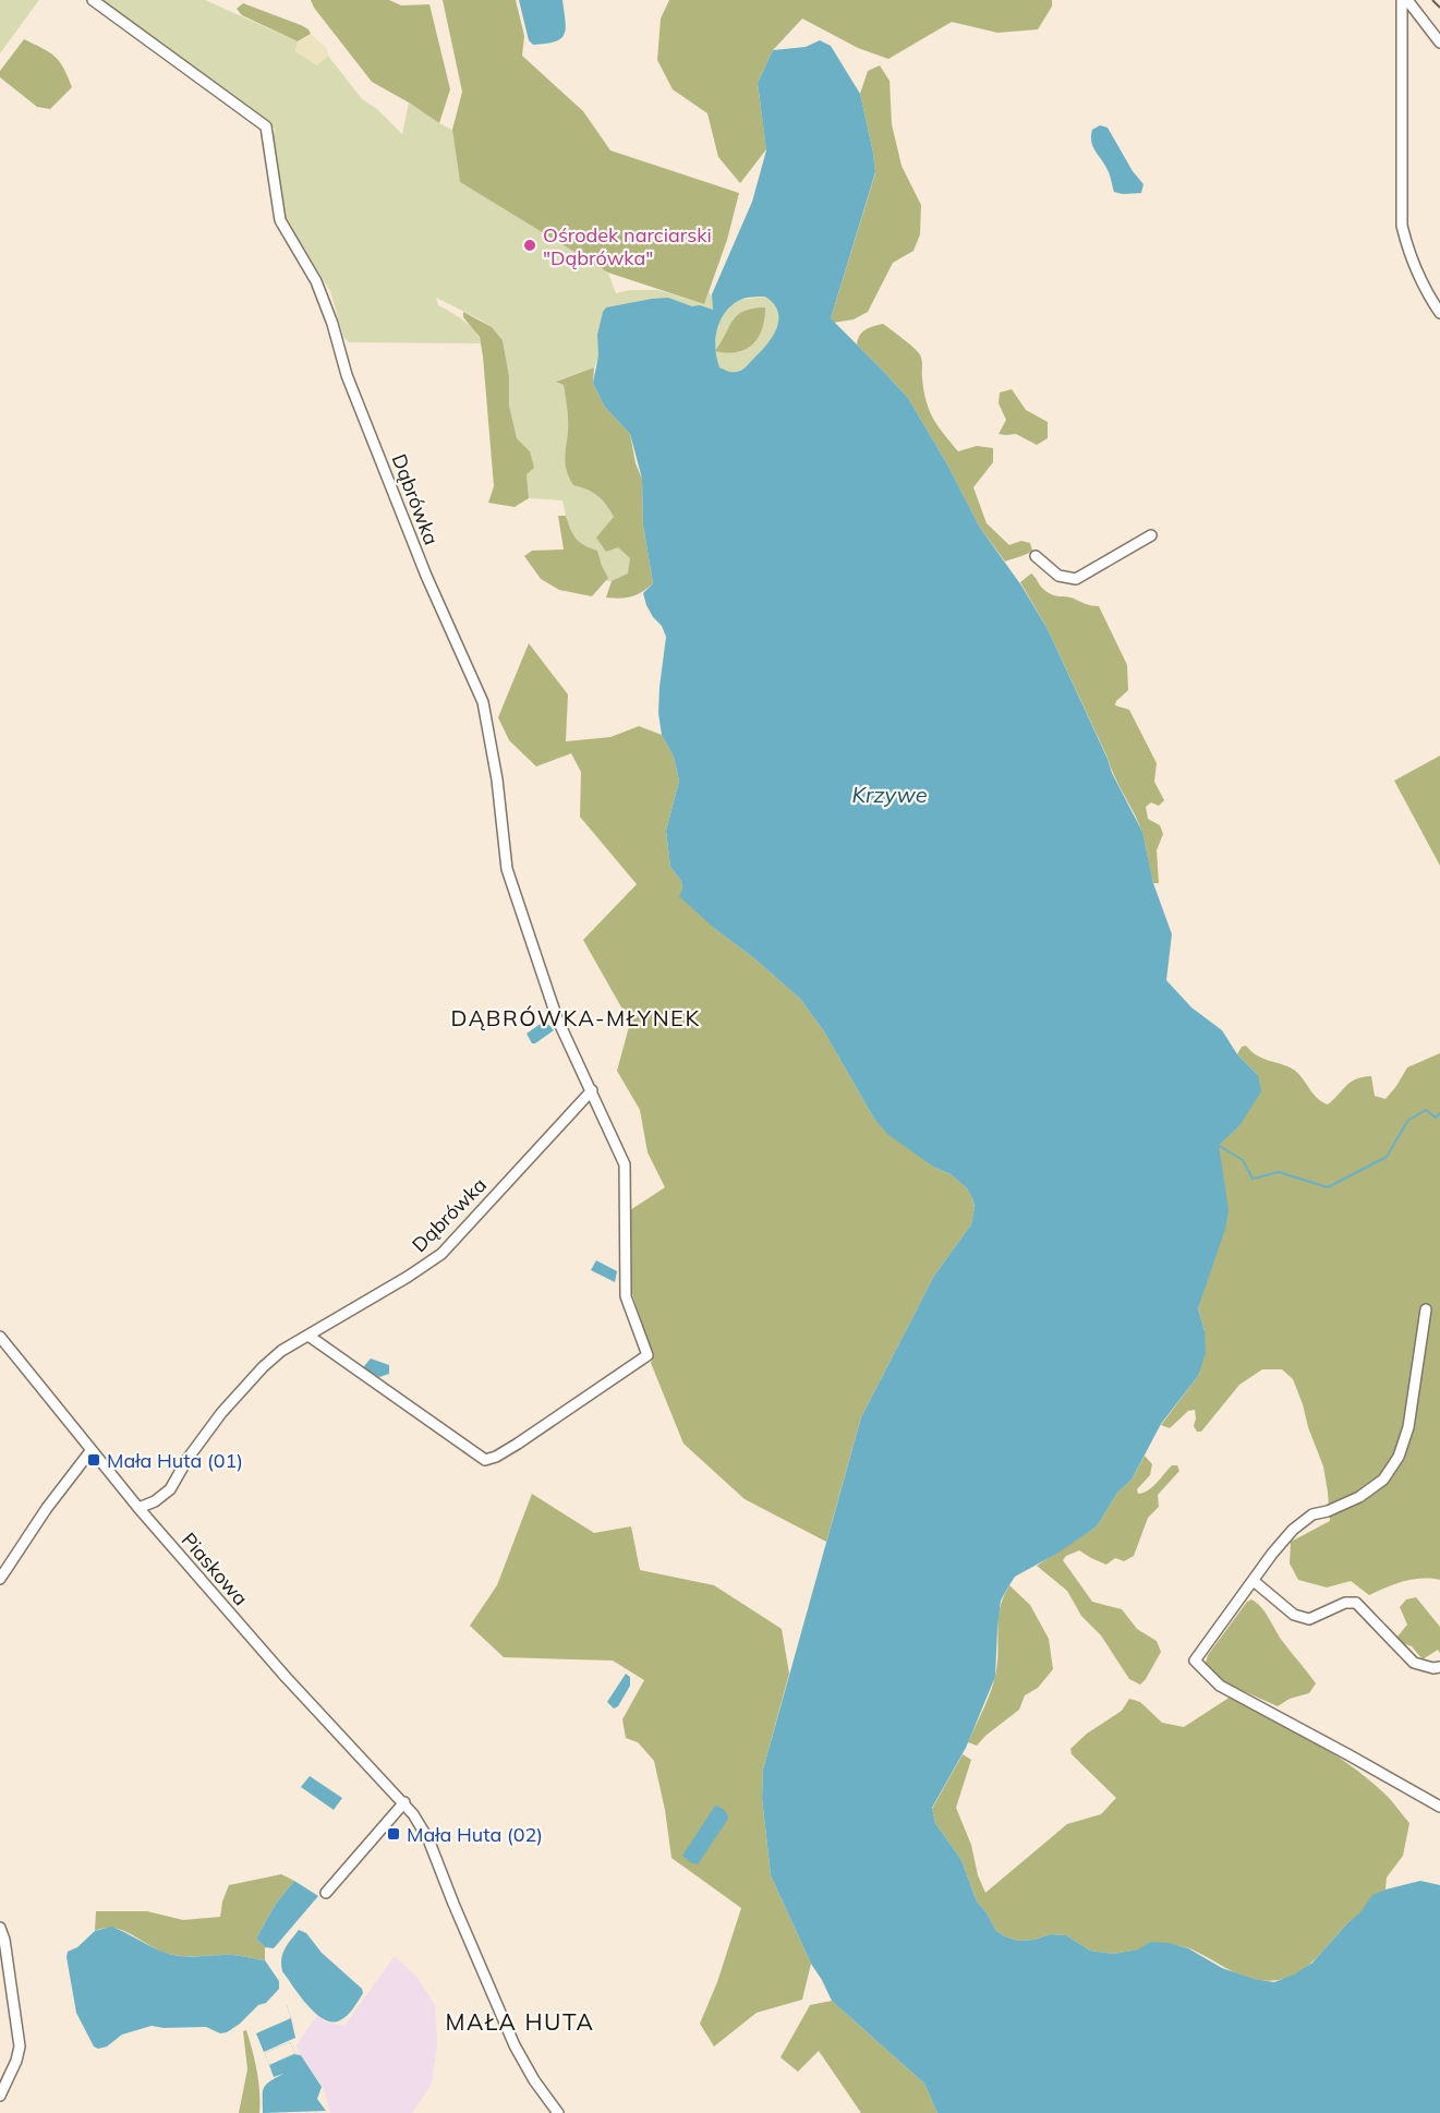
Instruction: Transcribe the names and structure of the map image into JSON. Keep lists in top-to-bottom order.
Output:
{
  "streets": {
    "street": ["Dąbrówka", "Piaskowa"]
  },
  "crossings": [
    ["Dąbrówka", "Piaskowa"]
  ],
  "districts": ["DĄBRÓWKA-MŁYNEK", "MAŁA HUTA"],
  "water": ["Krzywe"],
  "places": {
    "other": ["Ośrodek narciarski \"Dąbrówka\""],
    "transit": ["Mała Huta (01)", "Mała Huta (02)"]
  }
}
